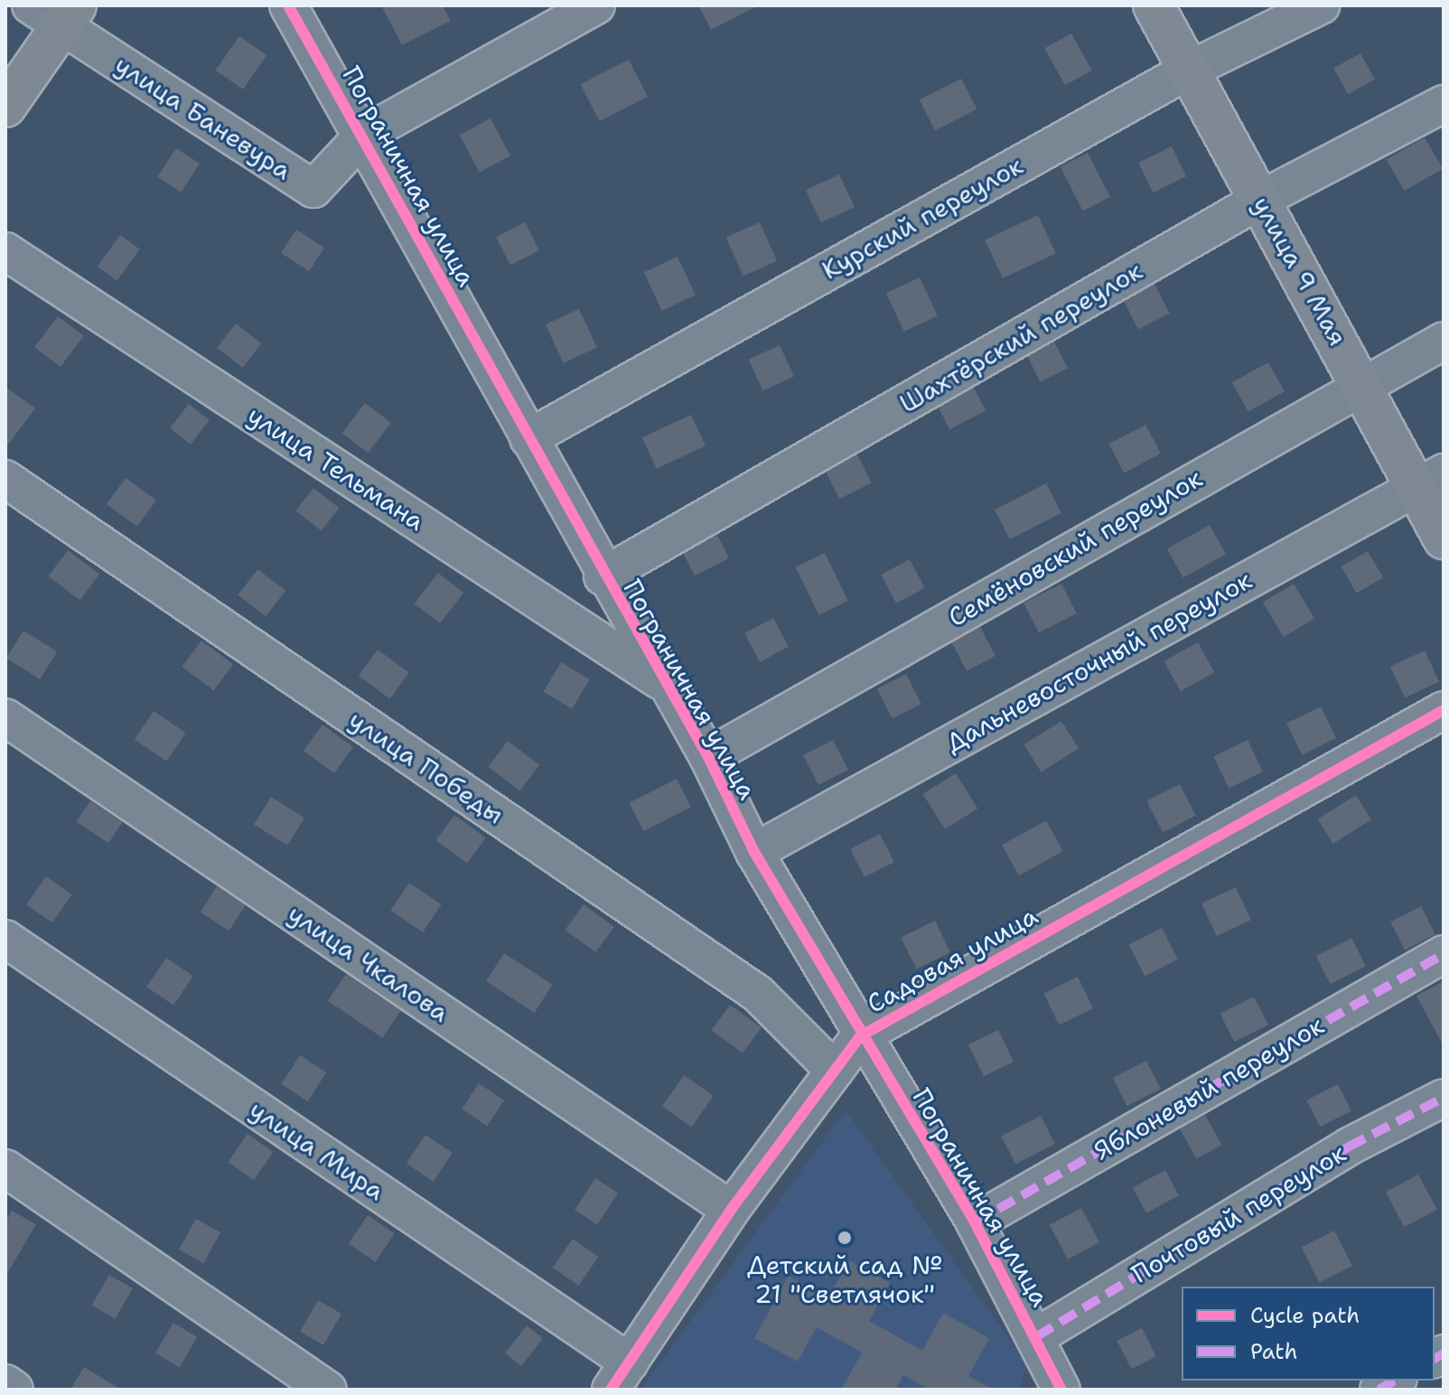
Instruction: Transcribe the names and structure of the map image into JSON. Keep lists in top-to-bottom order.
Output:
{
  "streets": {
    "main road": ["улица 9 Мая"],
    "street": [
      "улица Баневура",
      "Пограничная улица",
      "Курский переулок",
      "Шахтёрский переулок",
      "улица Тельмана",
      "Семёновский переулок",
      "Дальневосточный переулок",
      "улица Победы",
      "Садовая улица",
      "улица Чкалова",
      "Яблоневый переулок",
      "улица Мира",
      "Почтовый переулок"
    ]
  },
  "crossings": [
    ["улица Баневура", "Пограничная улица"],
    ["Пограничная улица", "Курский переулок"],
    ["Пограничная улица", "Шахтёрский переулок"],
    ["Пограничная улица", "улица Тельмана"],
    ["Пограничная улица", "Семёновский переулок"],
    ["Пограничная улица", "Дальневосточный переулок"],
    ["Пограничная улица", "Садовая улица"],
    ["Пограничная улица", "Яблоневый переулок"],
    ["Пограничная улица", "Почтовый переулок"],
    ["Курский переулок", "улица 9 Мая"],
    ["улица 9 Мая", "Шахтёрский переулок"],
    ["улица 9 Мая", "Семёновский переулок"],
    ["улица 9 Мая", "Дальневосточный переулок"],
    ["улица Победы", "Садовая улица"],
    ["Садовая улица", "улица Чкалова"],
    ["Садовая улица", "улица Мира"]
  ],
  "places": ["Детский сад № 21 \"Светлячок\""],
  "legend": ["Cycle path", "Path"]
}
